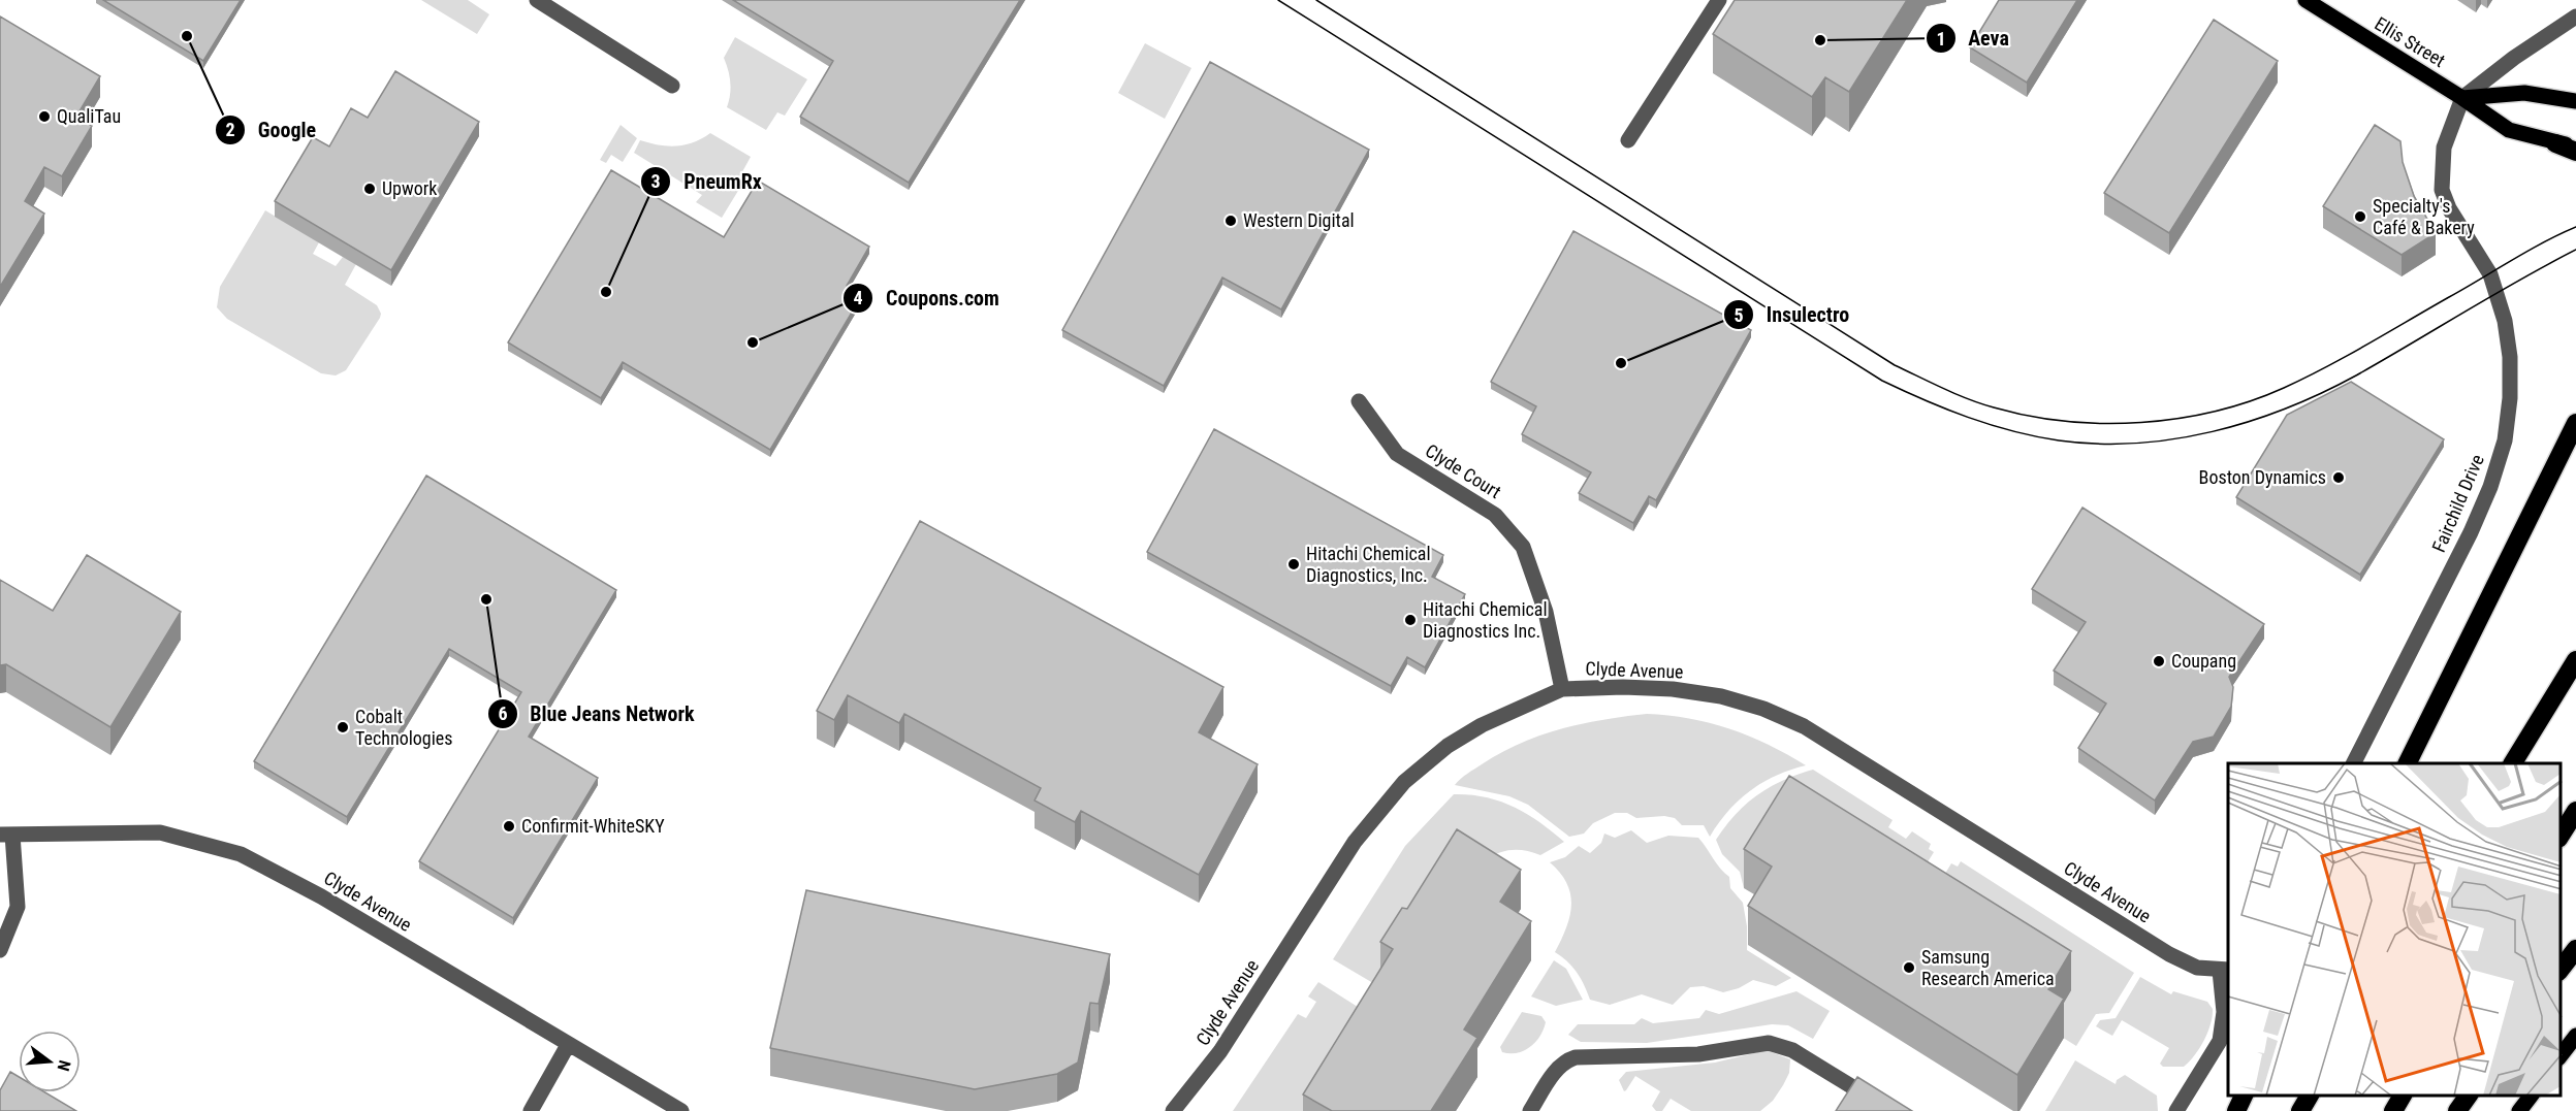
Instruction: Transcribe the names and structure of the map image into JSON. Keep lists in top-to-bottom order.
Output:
{
  "streets": {
    "main road": ["Ellis Street"],
    "street": ["Clyde Court", "Fairchild Drive", "Clyde Avenue"]
  },
  "crossings": [
    ["Ellis Street", "Fairchild Drive"],
    ["Clyde Court", "Clyde Avenue"]
  ],
  "places": [
    "Google",
    "Aeva",
    "QualiTau",
    "Upwork",
    "Specialty's Café & Bakery",
    "Western Digital",
    "PneumRx",
    "Coupons.com",
    "Insulectro",
    "Boston Dynamics",
    "Hitachi Chemical Diagnostics, Inc.",
    "Blue Jeans Network",
    "Hitachi Chemical Diagnostics Inc.",
    "Coupang",
    "Cobalt Technologies",
    "Confirmit-WhiteSKY",
    "Samsung Research America"
  ],
  "north": "right"
}
